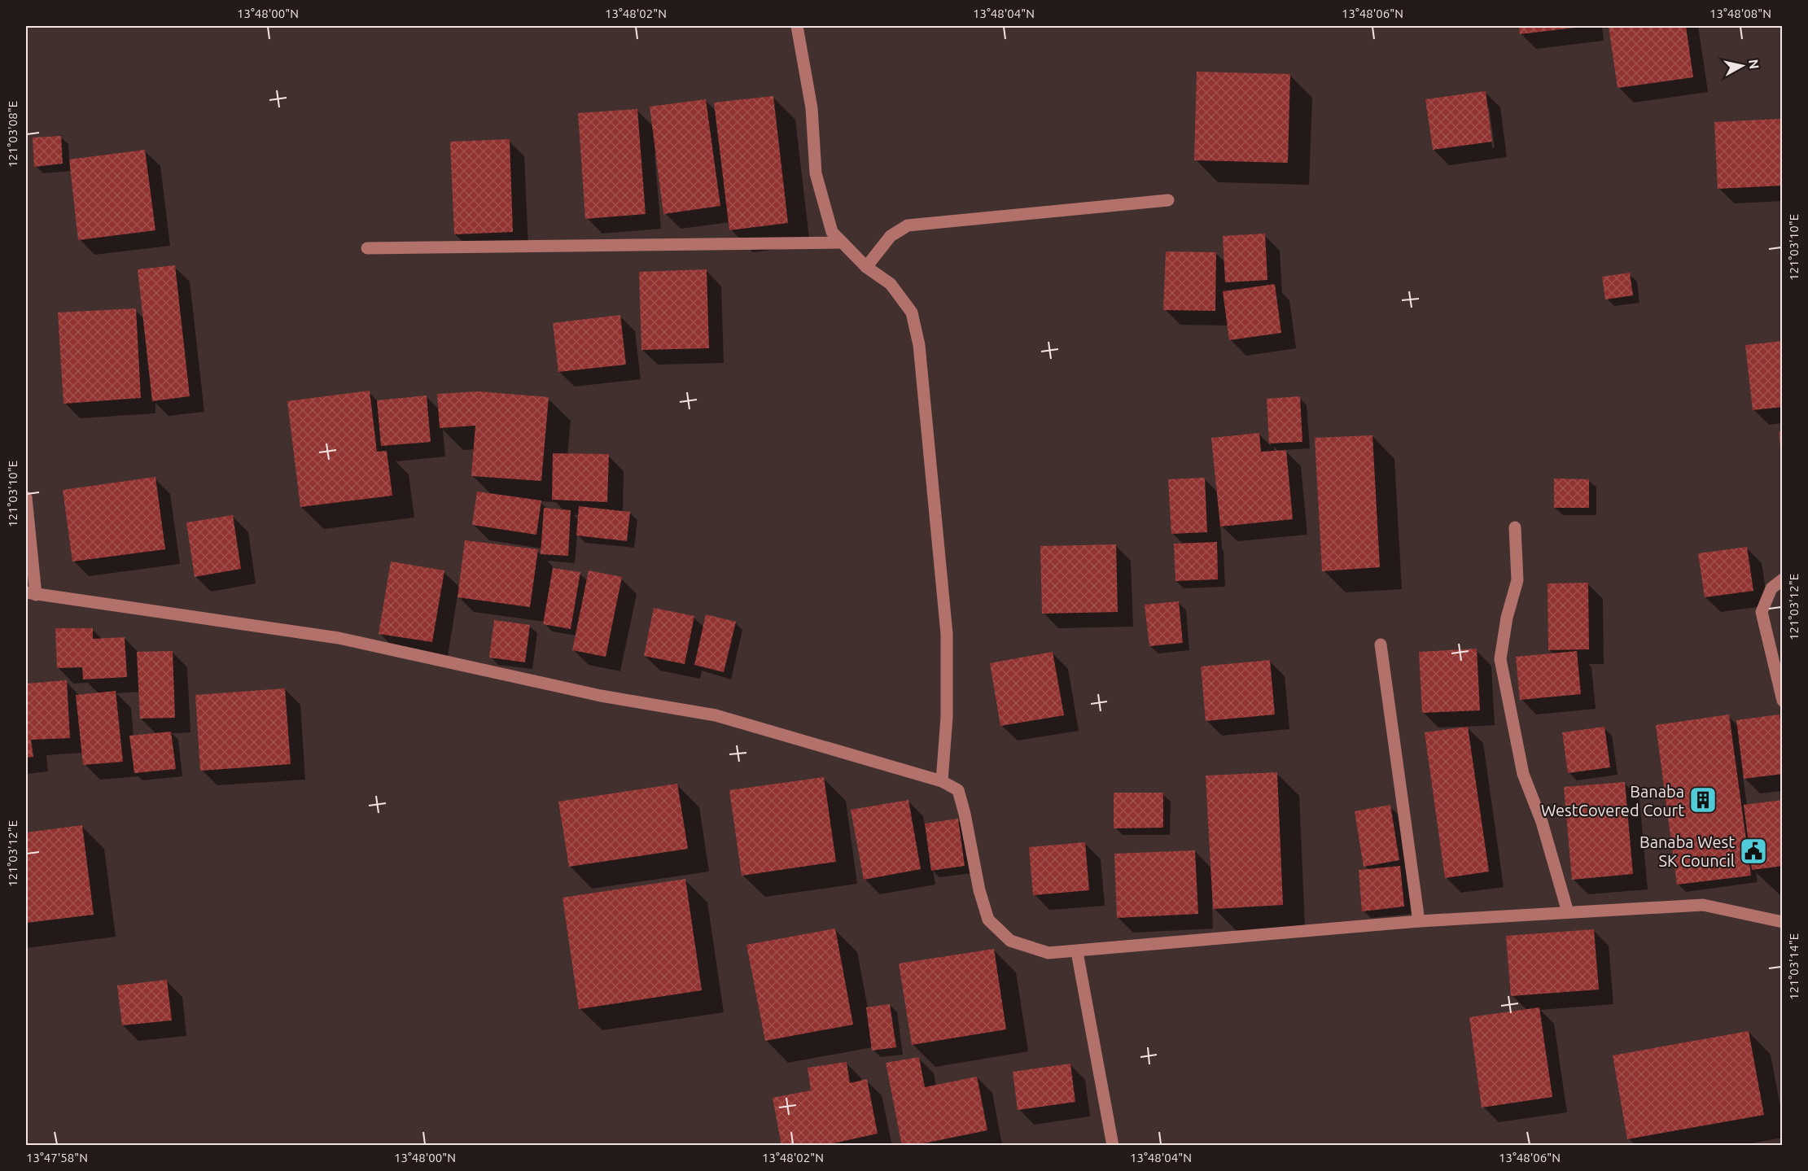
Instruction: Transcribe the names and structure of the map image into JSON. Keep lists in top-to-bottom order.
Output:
{
  "places": {
    "building": ["Banaba WestCovered Court"],
    "public building": ["Banaba West SK Council"]
  },
  "north": "right",
  "coordinates": [
    "13°48'00\"N",
    "13°48'02\"N",
    "13°48'04\"N",
    "13°48'06\"N",
    "13°48'08\"N",
    "121°03'08\"E",
    "121°03'10\"E",
    "121°03'12\"E",
    "121°03'14\"E",
    "13°47'58\"N"
  ]
}
